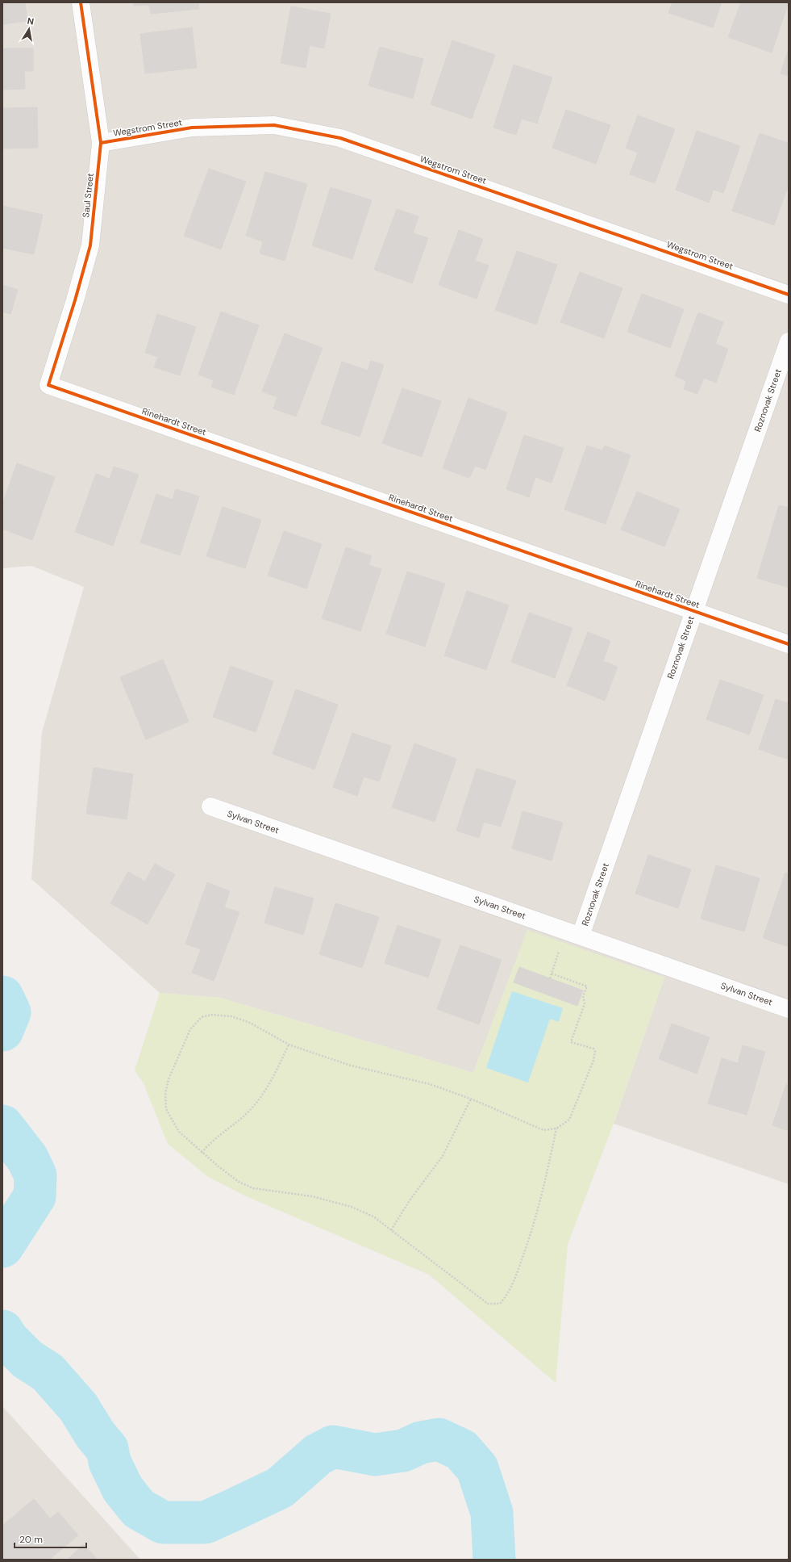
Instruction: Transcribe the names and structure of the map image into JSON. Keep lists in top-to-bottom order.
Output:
{
  "streets": {
    "street": [
      "Wegstrom Street",
      "Saul Street",
      "Roznovak Street",
      "Rinehardt Street",
      "Sylvan Street"
    ]
  },
  "crossings": [
    ["Wegstrom Street", "Saul Street"],
    ["Saul Street", "Rinehardt Street"],
    ["Roznovak Street", "Rinehardt Street"],
    ["Roznovak Street", "Sylvan Street"]
  ],
  "scale_bar": "20 m",
  "north": "top"
}
